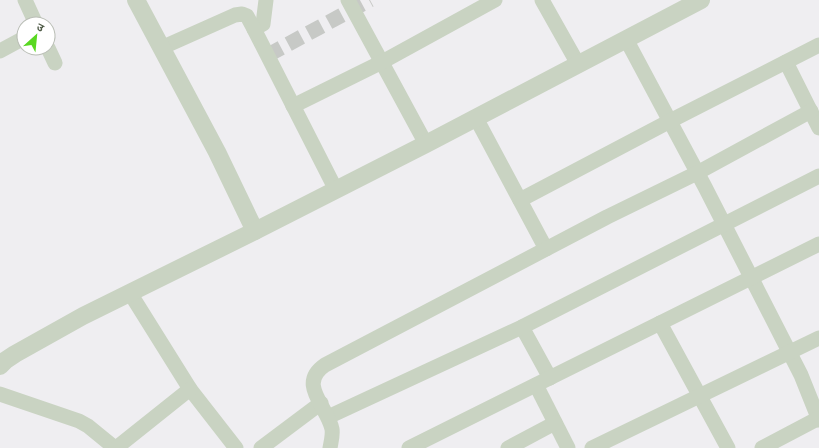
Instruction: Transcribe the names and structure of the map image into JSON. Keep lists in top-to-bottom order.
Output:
{
  "north": "top right"
}
